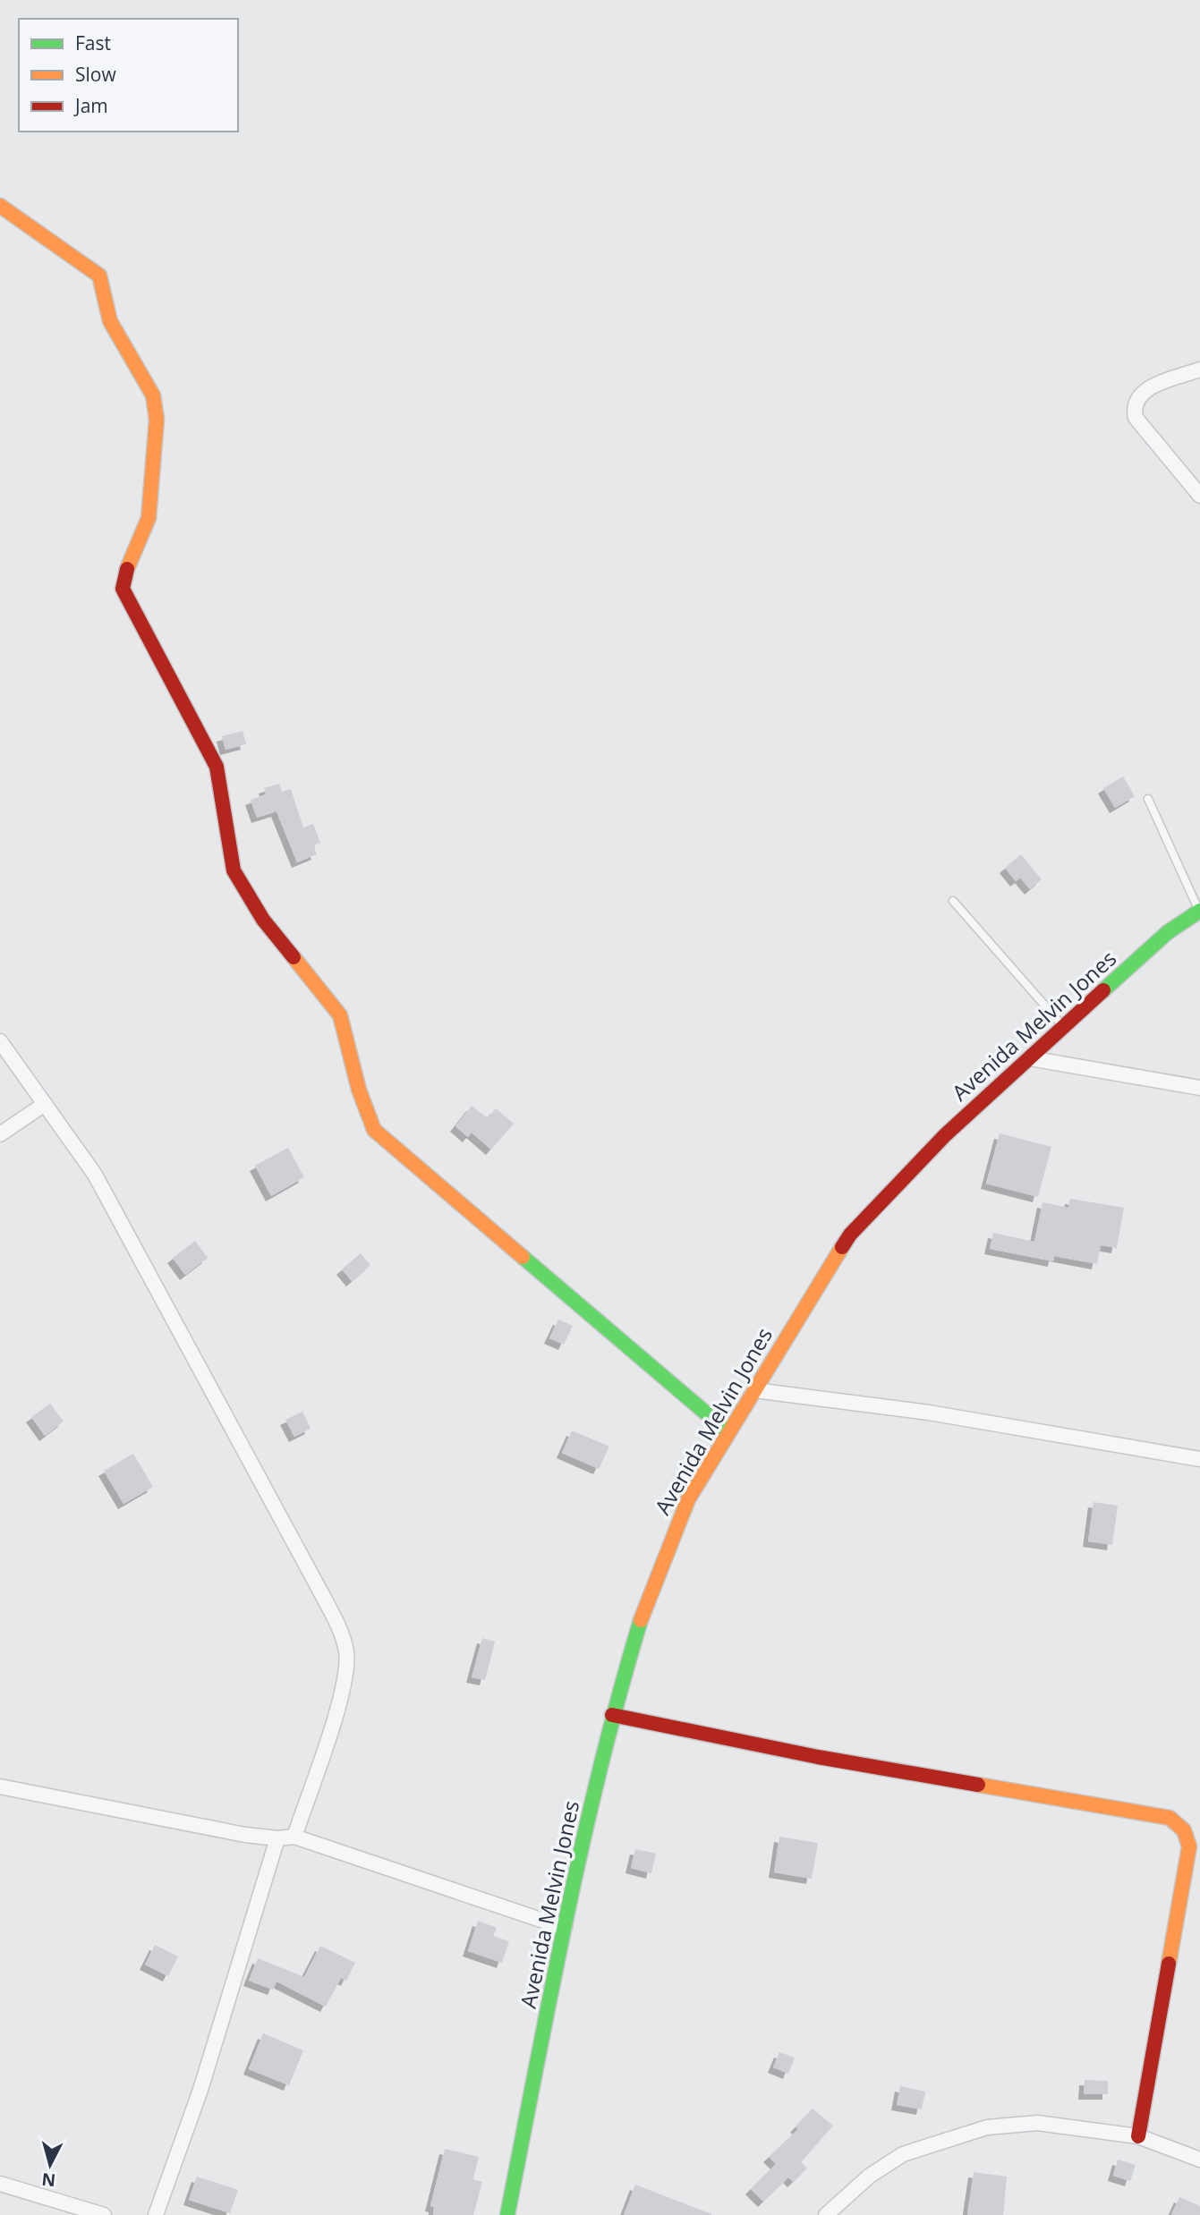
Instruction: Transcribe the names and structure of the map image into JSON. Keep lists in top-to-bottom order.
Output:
{
  "streets": {
    "street": ["Avenida Melvin Jones"]
  },
  "legend": ["Fast", "Slow", "Jam"],
  "north": "bottom"
}
